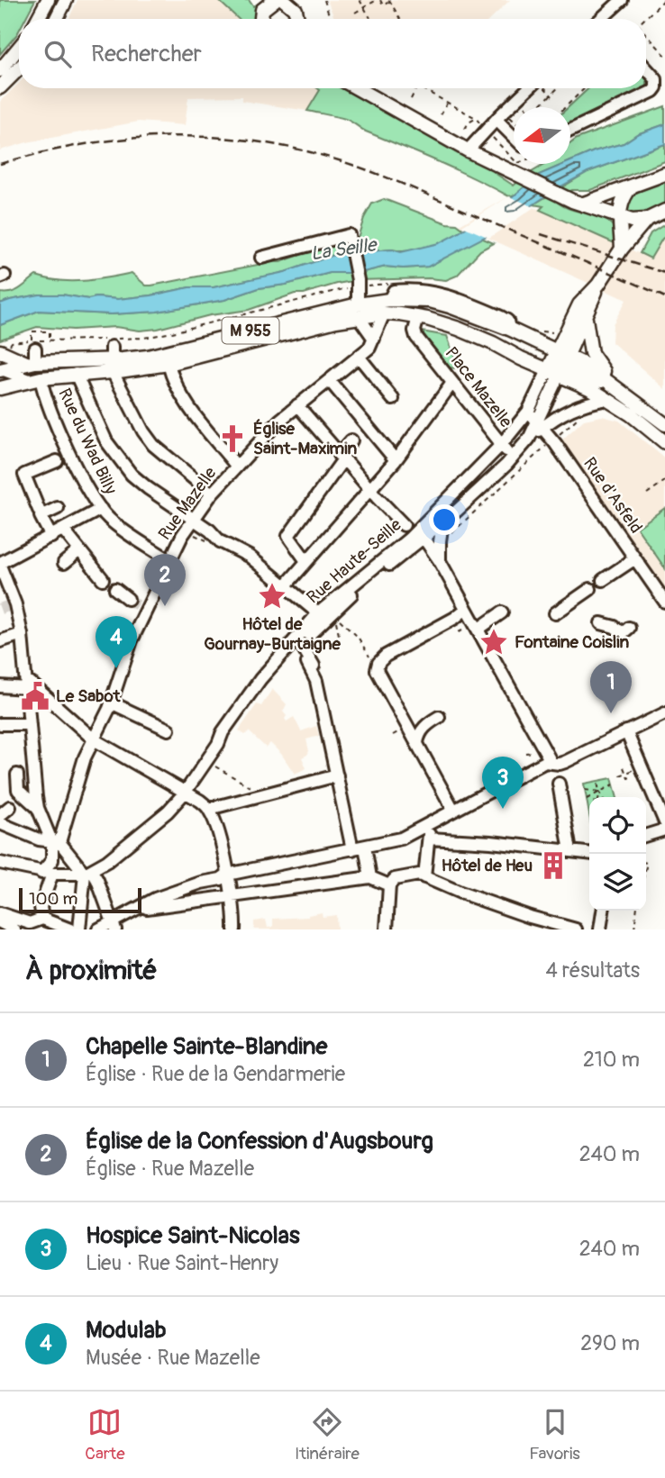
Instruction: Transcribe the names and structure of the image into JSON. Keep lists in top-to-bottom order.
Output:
{
  "streets": {
    "main road": ["M 955", "Place Mazelle"],
    "street": [
      "Rue du Wad Billy",
      "Rue d'Asfeld",
      "Rue Mazelle",
      "Rue Haute-Seille"
    ]
  },
  "crossings": [
    ["M 955", "Place Mazelle"],
    ["M 955", "Rue du Wad Billy"],
    ["M 955", "Rue Mazelle"],
    ["Place Mazelle", "Rue d'Asfeld"],
    ["Place Mazelle", "Rue Mazelle"],
    ["Place Mazelle", "Rue Haute-Seille"],
    ["Rue du Wad Billy", "Rue Mazelle"]
  ],
  "water": ["La Seille"],
  "places": {
    "church": ["Église Saint-Maximin"],
    "place": ["Hôtel de Gournay-Burtaigne", "Fontaine Coislin"],
    "public building": ["Le Sabot"],
    "building": ["Hôtel de Heu"]
  },
  "scale_bar": "100 m",
  "north": "left",
  "page": {
    "search": "Rechercher",
    "pins": [
      "2",
      "4",
      "1",
      "3"
    ],
    "scale": "100 m",
    "heading": ["À proximité", "4 résultats"],
    "list": [
      {
        "mark": "1",
        "name": "Chapelle Sainte-Blandine",
        "note": "Église · Rue de la Gendarmerie",
        "value": "210 m"
      },
      {
        "mark": "2",
        "name": "Église de la Confession d'Augsbourg",
        "note": "Église · Rue Mazelle",
        "value": "240 m"
      },
      {
        "mark": "3",
        "name": "Hospice Saint-Nicolas",
        "note": "Lieu · Rue Saint-Henry",
        "value": "240 m"
      },
      {
        "mark": "4",
        "name": "Modulab",
        "note": "Musée · Rue Mazelle",
        "value": "290 m"
      }
    ],
    "nav": ["Carte", "Itinéraire", "Favoris"]
  }
}
